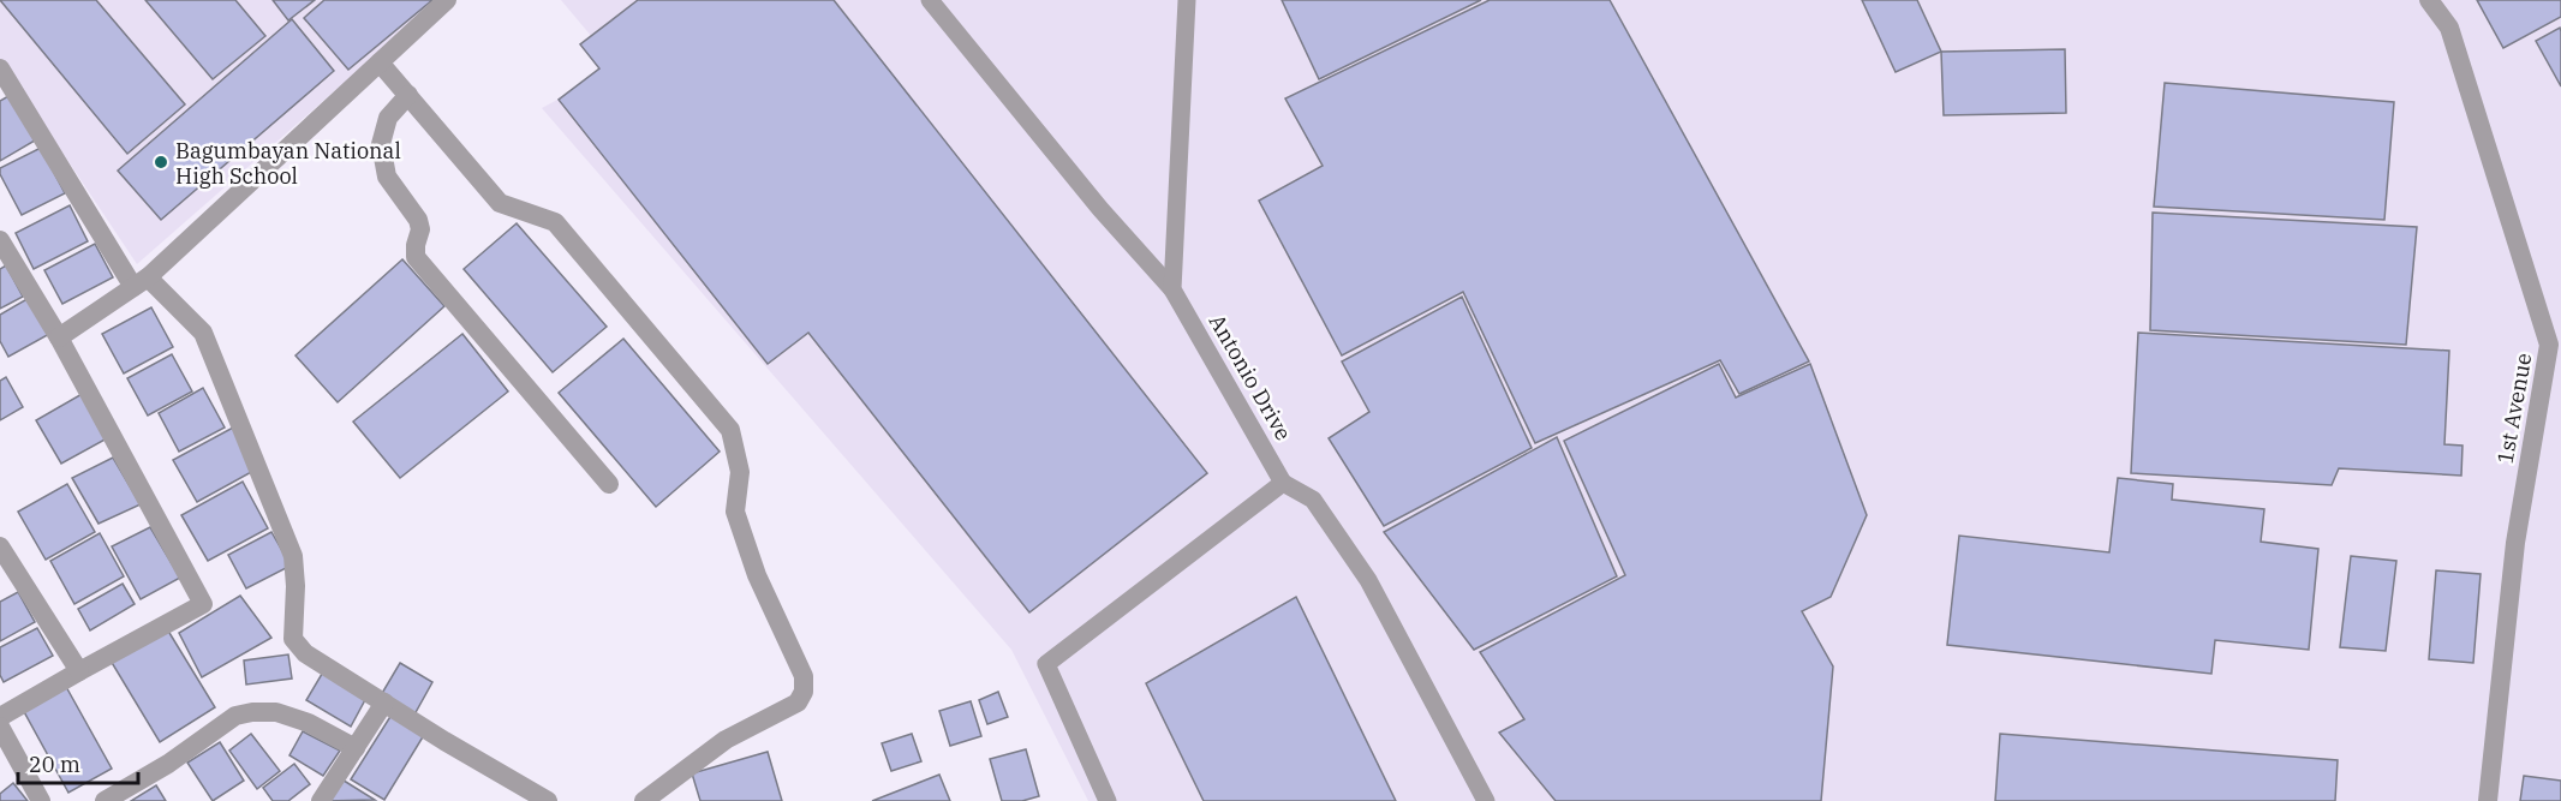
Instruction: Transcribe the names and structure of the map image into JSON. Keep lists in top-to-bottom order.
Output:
{
  "streets": {
    "street": ["1st Avenue"],
    "lane": ["Antonio Drive"]
  },
  "places": ["Bagumbayan National High School"],
  "scale_bar": "20 m"
}
